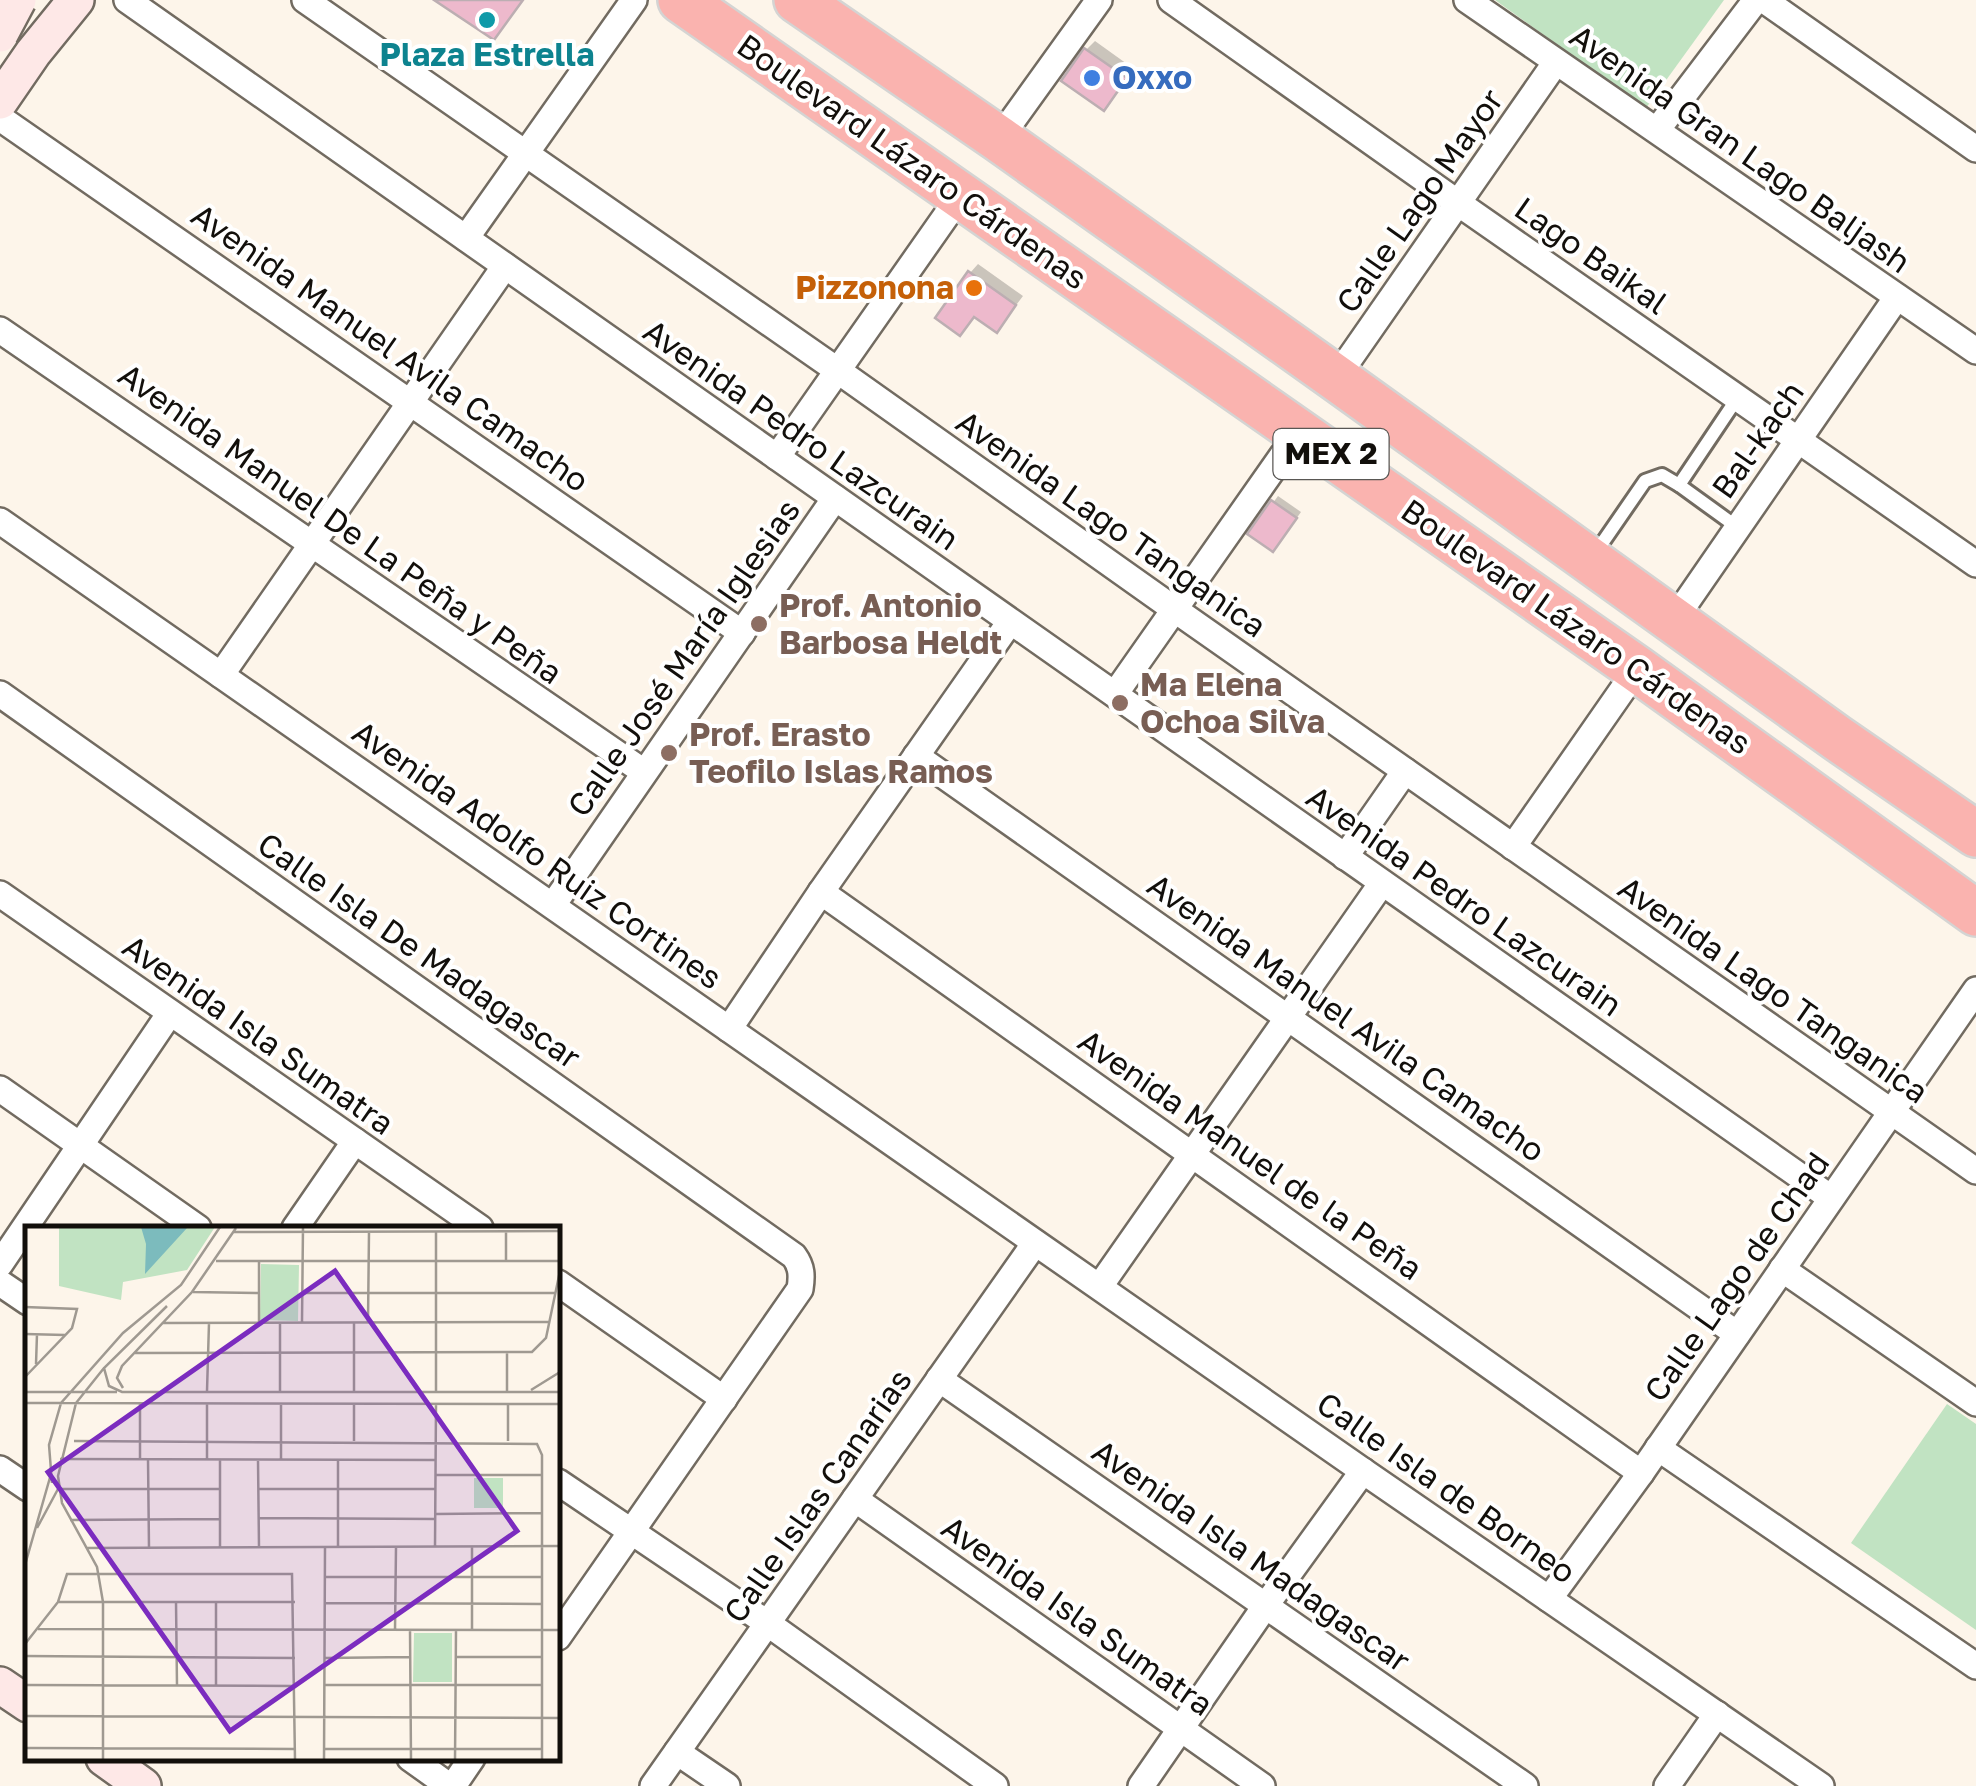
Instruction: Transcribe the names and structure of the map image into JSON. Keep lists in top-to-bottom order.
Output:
{
  "streets": {
    "highway": ["Boulevard Lázaro Cárdenas", "MEX 2"],
    "street": [
      "Avenida Gran Lago Baljash",
      "Calle Lago Mayor",
      "Lago Baikal",
      "Avenida Manuel Avila Camacho",
      "Avenida Pedro Lazcurain",
      "Bal-kach",
      "Avenida Manuel De La Peña y Peña",
      "Avenida Lago Tanganica",
      "Calle José María Iglesias",
      "Avenida Adolfo Ruiz Cortines",
      "Calle Isla De Madagascar",
      "Avenida Isla Sumatra",
      "Avenida Manuel de la Peña",
      "Calle Lago de Chad",
      "Calle Isla de Borneo",
      "Calle Islas Canarias",
      "Avenida Isla Madagascar"
    ]
  },
  "crossings": [
    ["Avenida Gran Lago Baljash", "Calle Lago Mayor"],
    ["Avenida Gran Lago Baljash", "Bal-kach"],
    ["Boulevard Lázaro Cárdenas", "Calle Lago Mayor"],
    ["Boulevard Lázaro Cárdenas", "Bal-kach"],
    ["Calle Lago Mayor", "Lago Baikal"],
    ["Lago Baikal", "Bal-kach"],
    ["Avenida Manuel Avila Camacho", "Calle José María Iglesias"],
    ["Avenida Manuel Avila Camacho", "Calle Lago de Chad"],
    ["Avenida Pedro Lazcurain", "Calle José María Iglesias"],
    ["Avenida Pedro Lazcurain", "Calle Lago de Chad"],
    ["Avenida Manuel De La Peña y Peña", "Calle José María Iglesias"],
    ["Avenida Lago Tanganica", "Calle Lago de Chad"],
    ["Calle José María Iglesias", "Avenida Adolfo Ruiz Cortines"],
    ["Avenida Adolfo Ruiz Cortines", "Calle Isla de Borneo"],
    ["Avenida Adolfo Ruiz Cortines", "Calle Islas Canarias"],
    ["Avenida Isla Sumatra", "Calle Islas Canarias"],
    ["Avenida Manuel de la Peña", "Calle Lago de Chad"],
    ["Calle Lago de Chad", "Calle Isla de Borneo"],
    ["Calle Isla de Borneo", "Calle Islas Canarias"],
    ["Calle Islas Canarias", "Avenida Isla Madagascar"]
  ],
  "places": [
    "Plaza Estrella",
    "Oxxo",
    "Pizzonona",
    "Prof. Antonio Barbosa Heldt",
    "Ma Elena Ochoa Silva",
    "Prof. Erasto Teofilo Islas Ramos"
  ]
}
